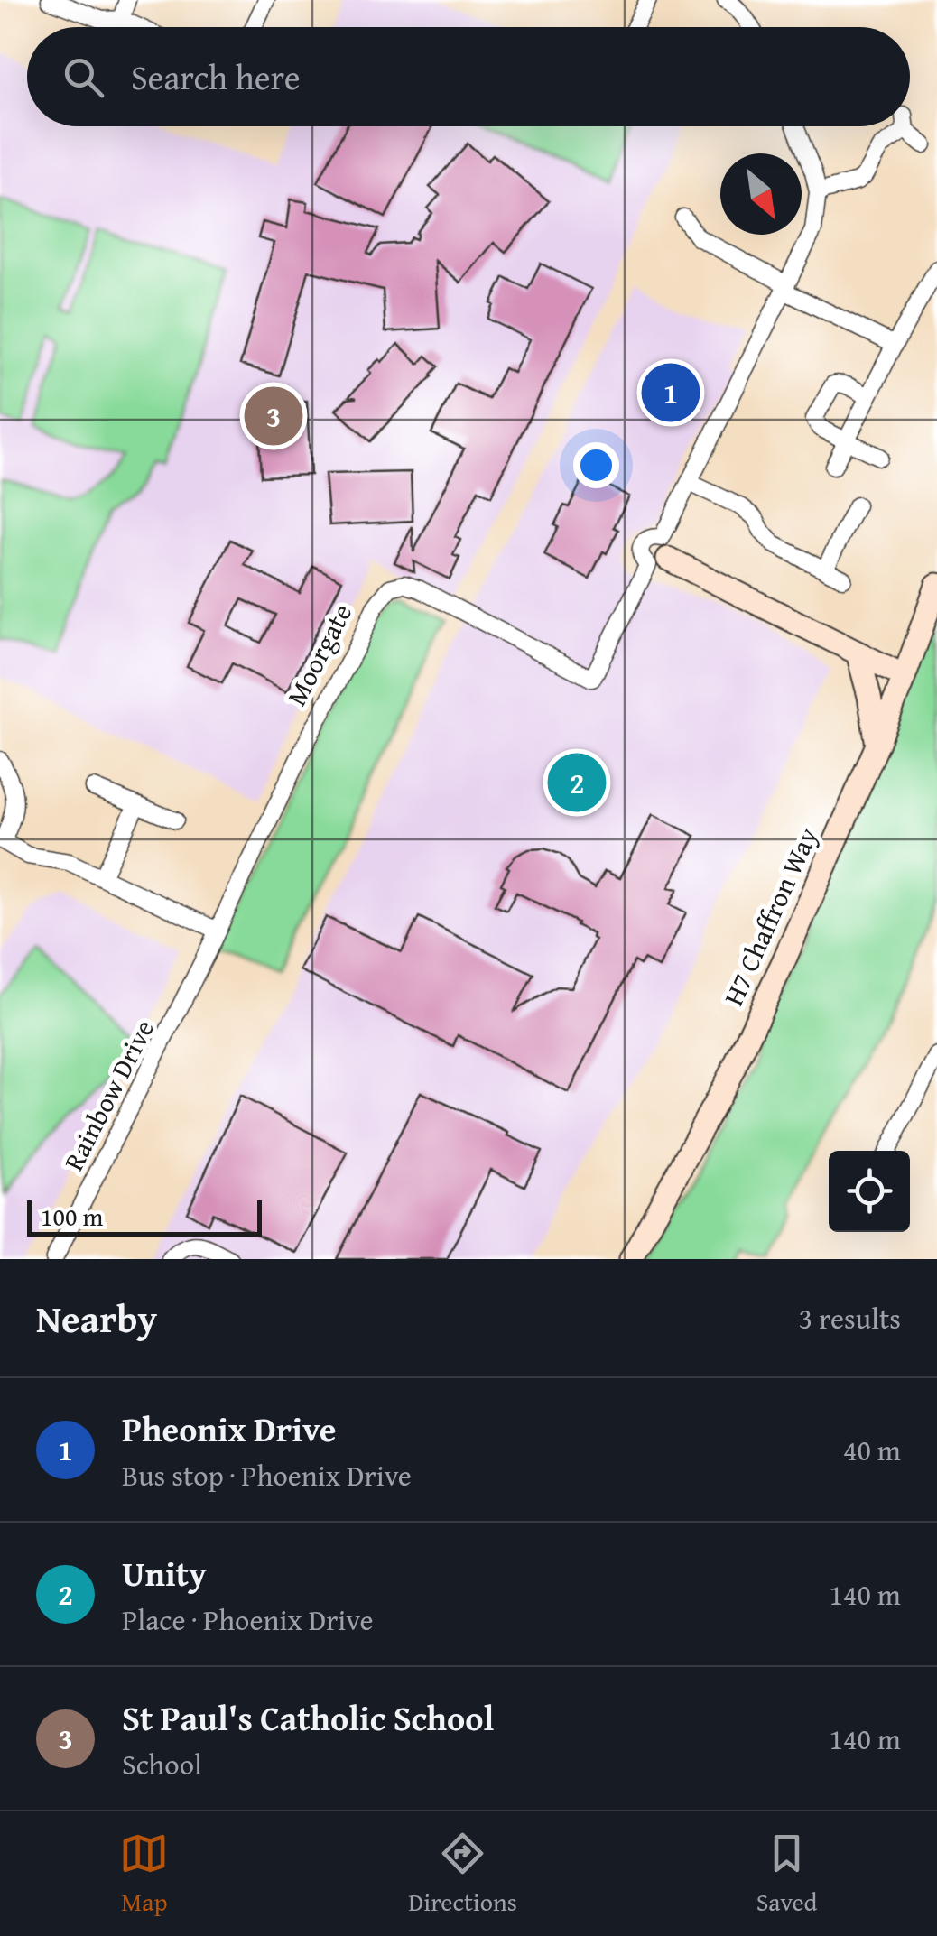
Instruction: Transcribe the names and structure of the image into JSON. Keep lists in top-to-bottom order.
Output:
{
  "streets": {
    "street": ["Moorgate", "H7 Chaffron Way", "Rainbow Drive"]
  },
  "crossings": [
    ["Moorgate", "Rainbow Drive"]
  ],
  "scale_bar": "100 m",
  "north": "bottom right",
  "page": {
    "search": "Search here",
    "pins": ["1", "3", "2"],
    "scale": "100 m",
    "heading": ["Nearby", "3 results"],
    "list": [
      {
        "mark": "1",
        "name": "Pheonix Drive",
        "note": "Bus stop · Phoenix Drive",
        "value": "40 m"
      },
      {
        "mark": "2",
        "name": "Unity",
        "note": "Place · Phoenix Drive",
        "value": "140 m"
      },
      {
        "mark": "3",
        "name": "St Paul's Catholic School",
        "note": "School",
        "value": "140 m"
      }
    ],
    "nav": ["Map", "Directions", "Saved"]
  }
}
